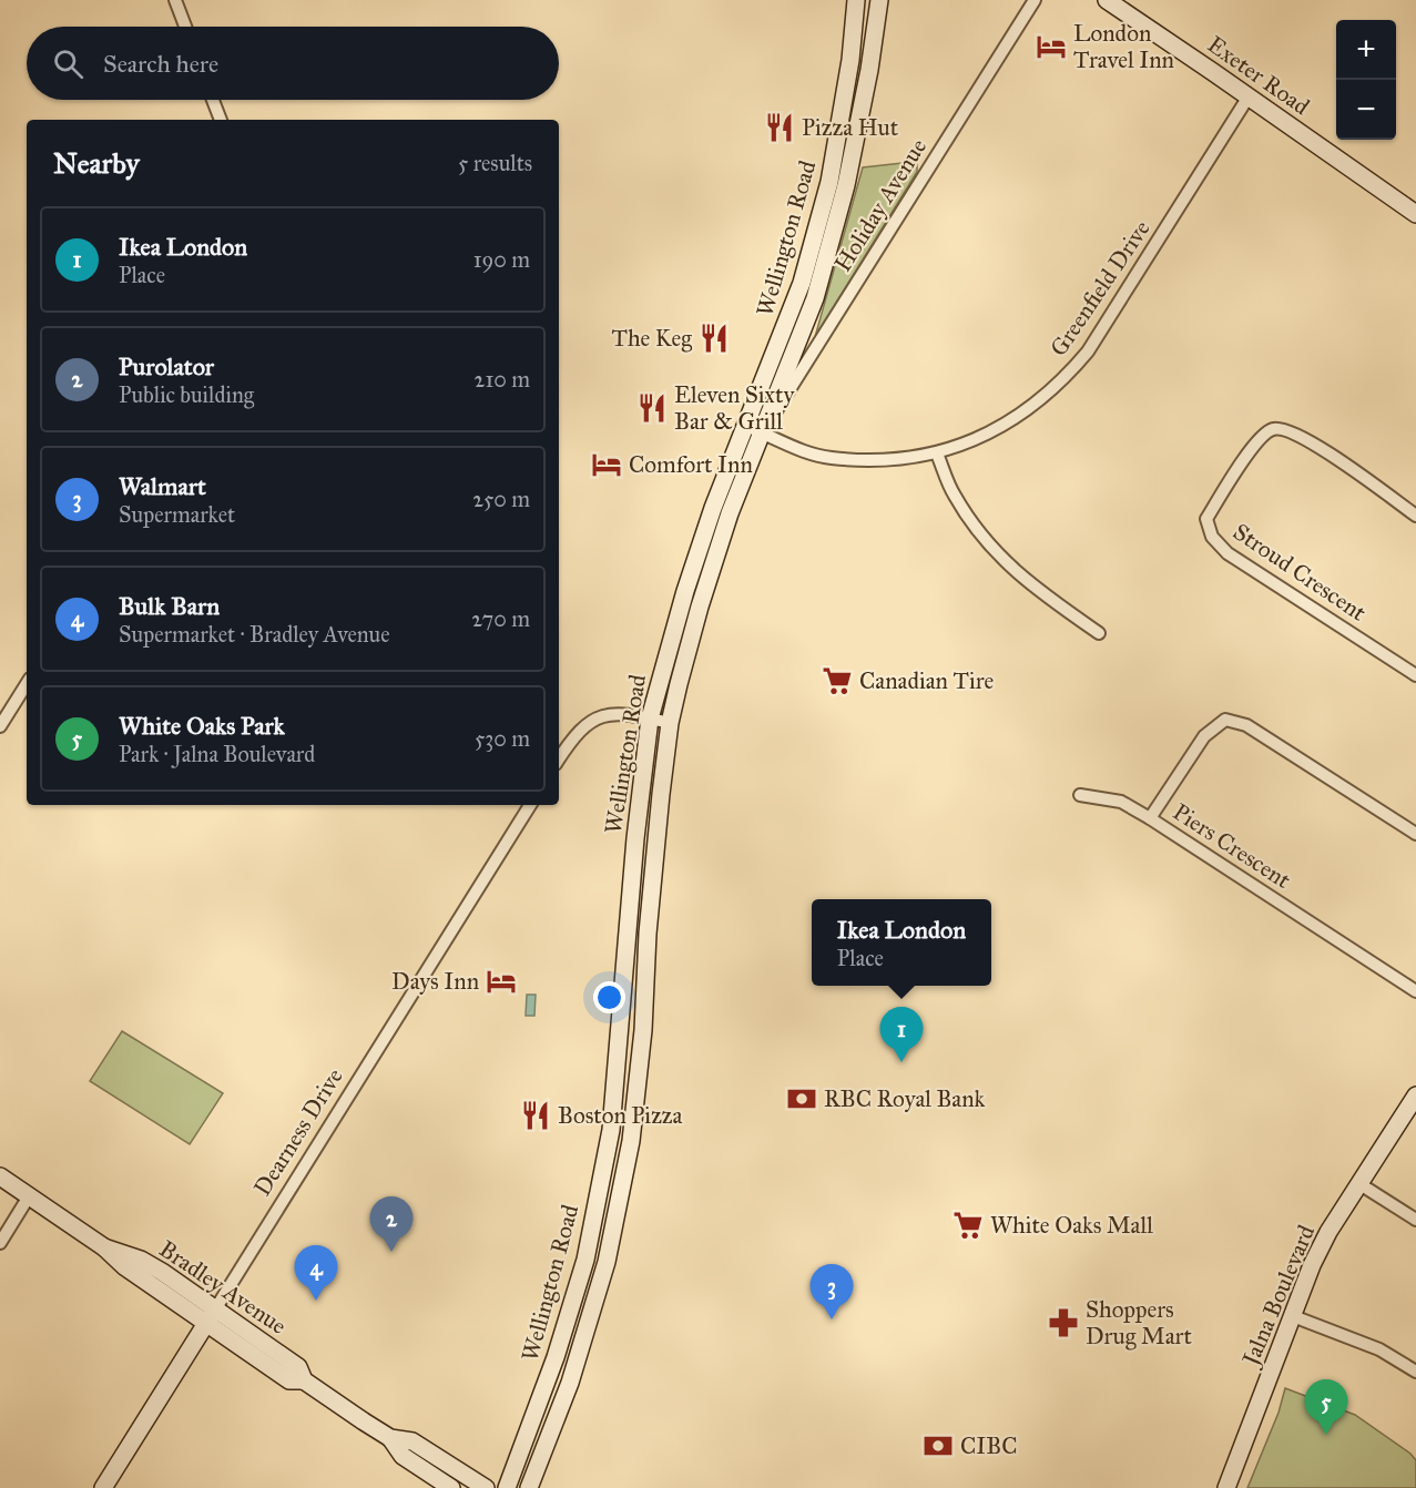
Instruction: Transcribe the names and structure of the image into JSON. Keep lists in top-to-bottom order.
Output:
{
  "streets": {
    "main road": [
      "Exeter Road",
      "Wellington Road",
      "Dearness Drive",
      "Bradley Avenue",
      "Jalna Boulevard"
    ],
    "street": [
      "Holiday Avenue",
      "Greenfield Drive",
      "Stroud Crescent",
      "Piers Crescent"
    ]
  },
  "crossings": [
    ["Exeter Road", "Greenfield Drive"],
    ["Holiday Avenue", "Wellington Road"],
    ["Holiday Avenue", "Greenfield Drive"],
    ["Wellington Road", "Greenfield Drive"],
    ["Dearness Drive", "Bradley Avenue"]
  ],
  "places": {
    "hotel": ["London Travel Inn", "Comfort Inn", "Days Inn"],
    "restaurant": [
      "Pizza Hut",
      "The Keg",
      "Eleven Sixty Bar & Grill",
      "Boston Pizza"
    ],
    "supermarket": ["Canadian Tire", "White Oaks Mall"],
    "bank": ["RBC Royal Bank", "CIBC"],
    "pharmacy": ["Shoppers Drug Mart"]
  },
  "page": {
    "map_buttons": ["+", "−"],
    "search": "Search here",
    "heading": ["Nearby", "5 results"],
    "list": [
      {
        "mark": "1",
        "name": "Ikea London",
        "note": "Place",
        "value": "190 m"
      },
      {
        "mark": "2",
        "name": "Purolator",
        "note": "Public building",
        "value": "210 m"
      },
      {
        "mark": "3",
        "name": "Walmart",
        "note": "Supermarket",
        "value": "250 m"
      },
      {
        "mark": "4",
        "name": "Bulk Barn",
        "note": "Supermarket · Bradley Avenue",
        "value": "270 m"
      },
      {
        "mark": "5",
        "name": "White Oaks Park",
        "note": "Park · Jalna Boulevard",
        "value": "530 m"
      }
    ],
    "popup": ["Ikea London", "Place"],
    "pins": [
      "1",
      "2",
      "4",
      "3",
      "5"
    ]
  }
}
